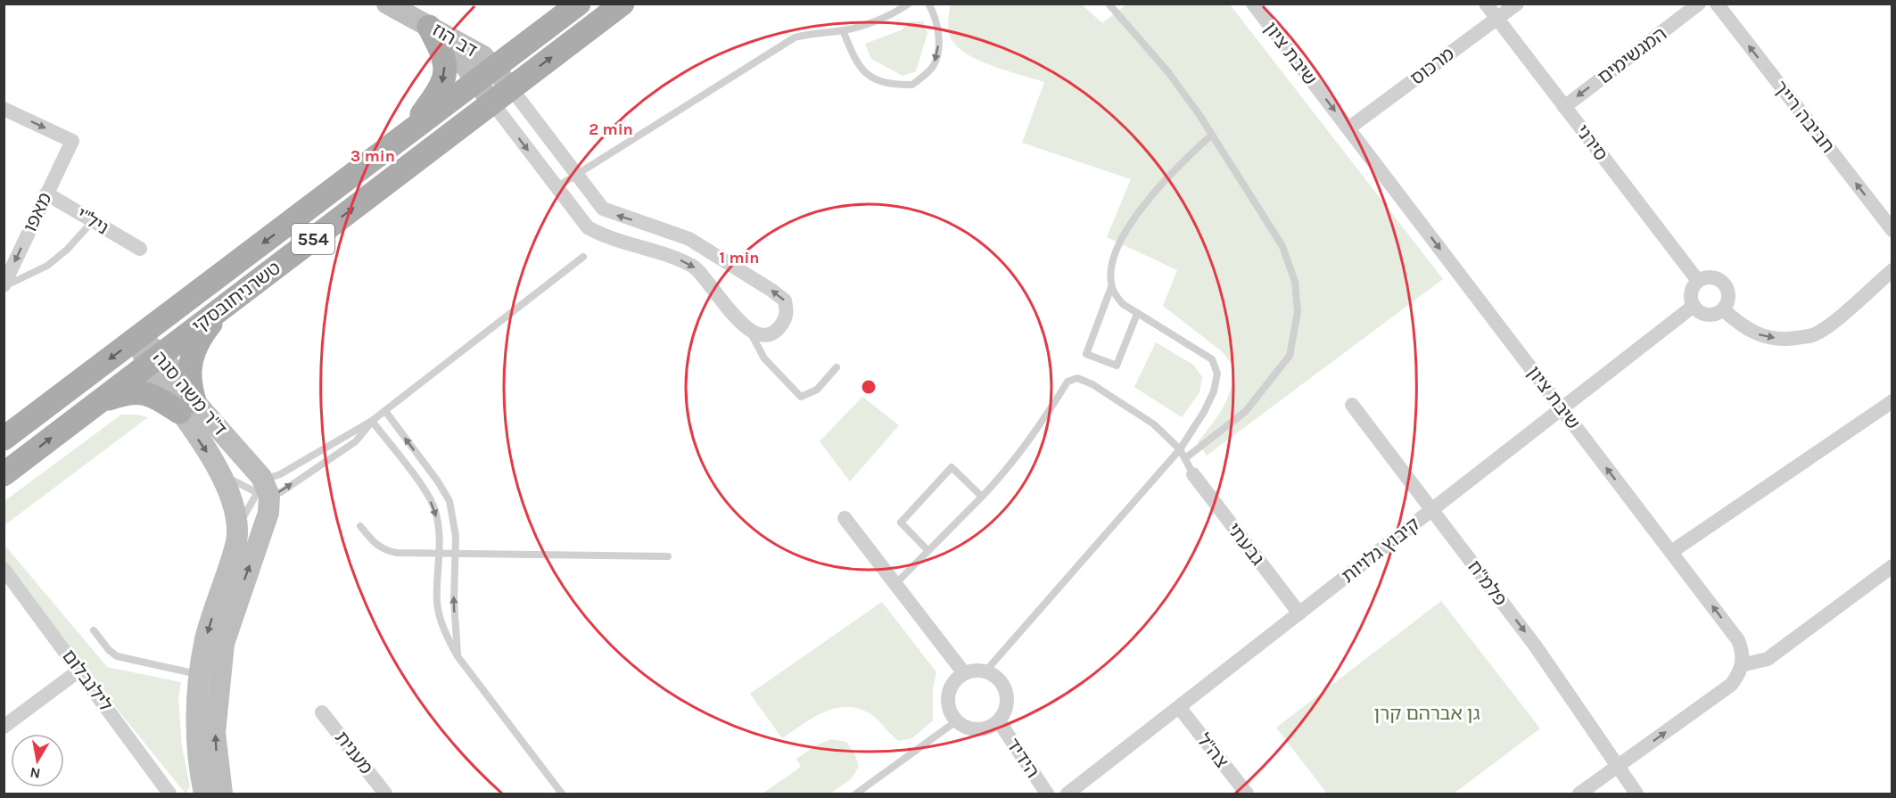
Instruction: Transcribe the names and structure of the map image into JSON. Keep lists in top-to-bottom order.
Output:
{
  "streets": {
    "main road": ["554", "טשרניחובסקי"],
    "street": [
      "דב הוז",
      "שיבת ציון",
      "המגשימים",
      "מרכוס",
      "חביבה רייך",
      "סירני",
      "מאפו",
      "ניל\"י",
      "ד\"ר משה סנה",
      "גבעתי",
      "קיבוץ גלויות",
      "פלמ\"ח",
      "לילנבלום",
      "צה\"ל",
      "מענית",
      "הידיד"
    ]
  },
  "crossings": [
    ["דב הוז", "טשרניחובסקי"],
    ["שיבת ציון", "מרכוס"],
    ["שיבת ציון", "קיבוץ גלויות"],
    ["המגשימים", "סירני"],
    ["מרכוס", "סירני"],
    ["סירני", "קיבוץ גלויות"],
    ["מאפו", "ניל\"י"],
    ["טשרניחובסקי", "ד\"ר משה סנה"],
    ["גבעתי", "קיבוץ גלויות"],
    ["קיבוץ גלויות", "פלמ\"ח"],
    ["קיבוץ גלויות", "צה\"ל"]
  ],
  "one_way": ["המגשימים", "חביבה רייך", "פלמ\"ח"],
  "parks": ["גן אברהם קרן"],
  "north": "bottom",
  "rings": ["2 min", "3 min", "1 min"]
}
